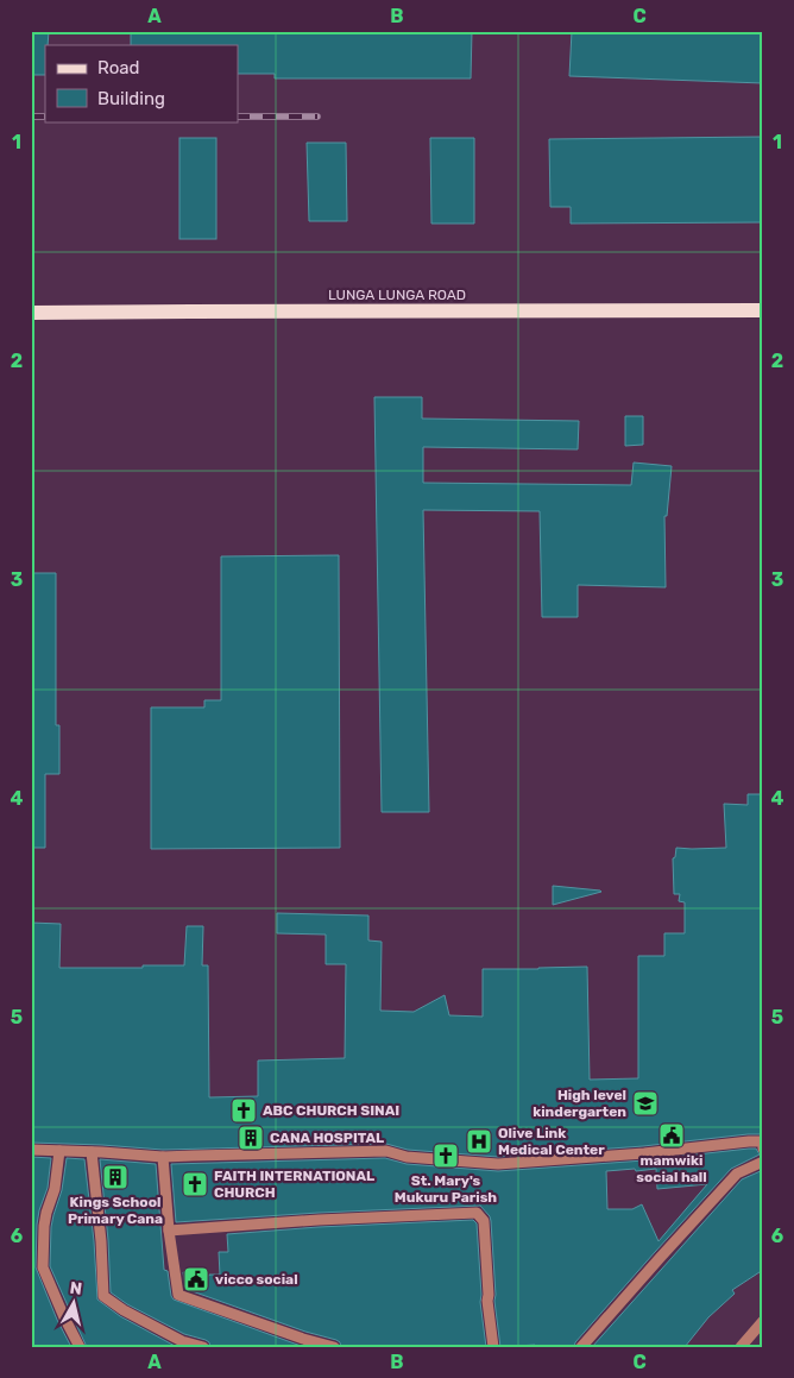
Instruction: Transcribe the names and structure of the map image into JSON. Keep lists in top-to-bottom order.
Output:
{
  "streets": {
    "main road": ["LUNGA LUNGA ROAD"]
  },
  "places": {
    "school or university": ["High level kindergarten"],
    "church": ["ABC CHURCH SINAI", "St. Mary's Mukuru Parish", "FAITH INTERNATIONAL CHURCH"],
    "public building": ["mamwiki social hall", "vicco social"],
    "building": ["CANA HOSPITAL", "Kings School Primary Cana"],
    "hospital": ["Olive Link Medical Center"]
  },
  "legend": ["Road", "Building"],
  "north": "top",
  "grid": {
    "columns": ["A", "B", "C"],
    "rows": [
      "1",
      "2",
      "3",
      "4",
      "5",
      "6"
    ]
  }
}
